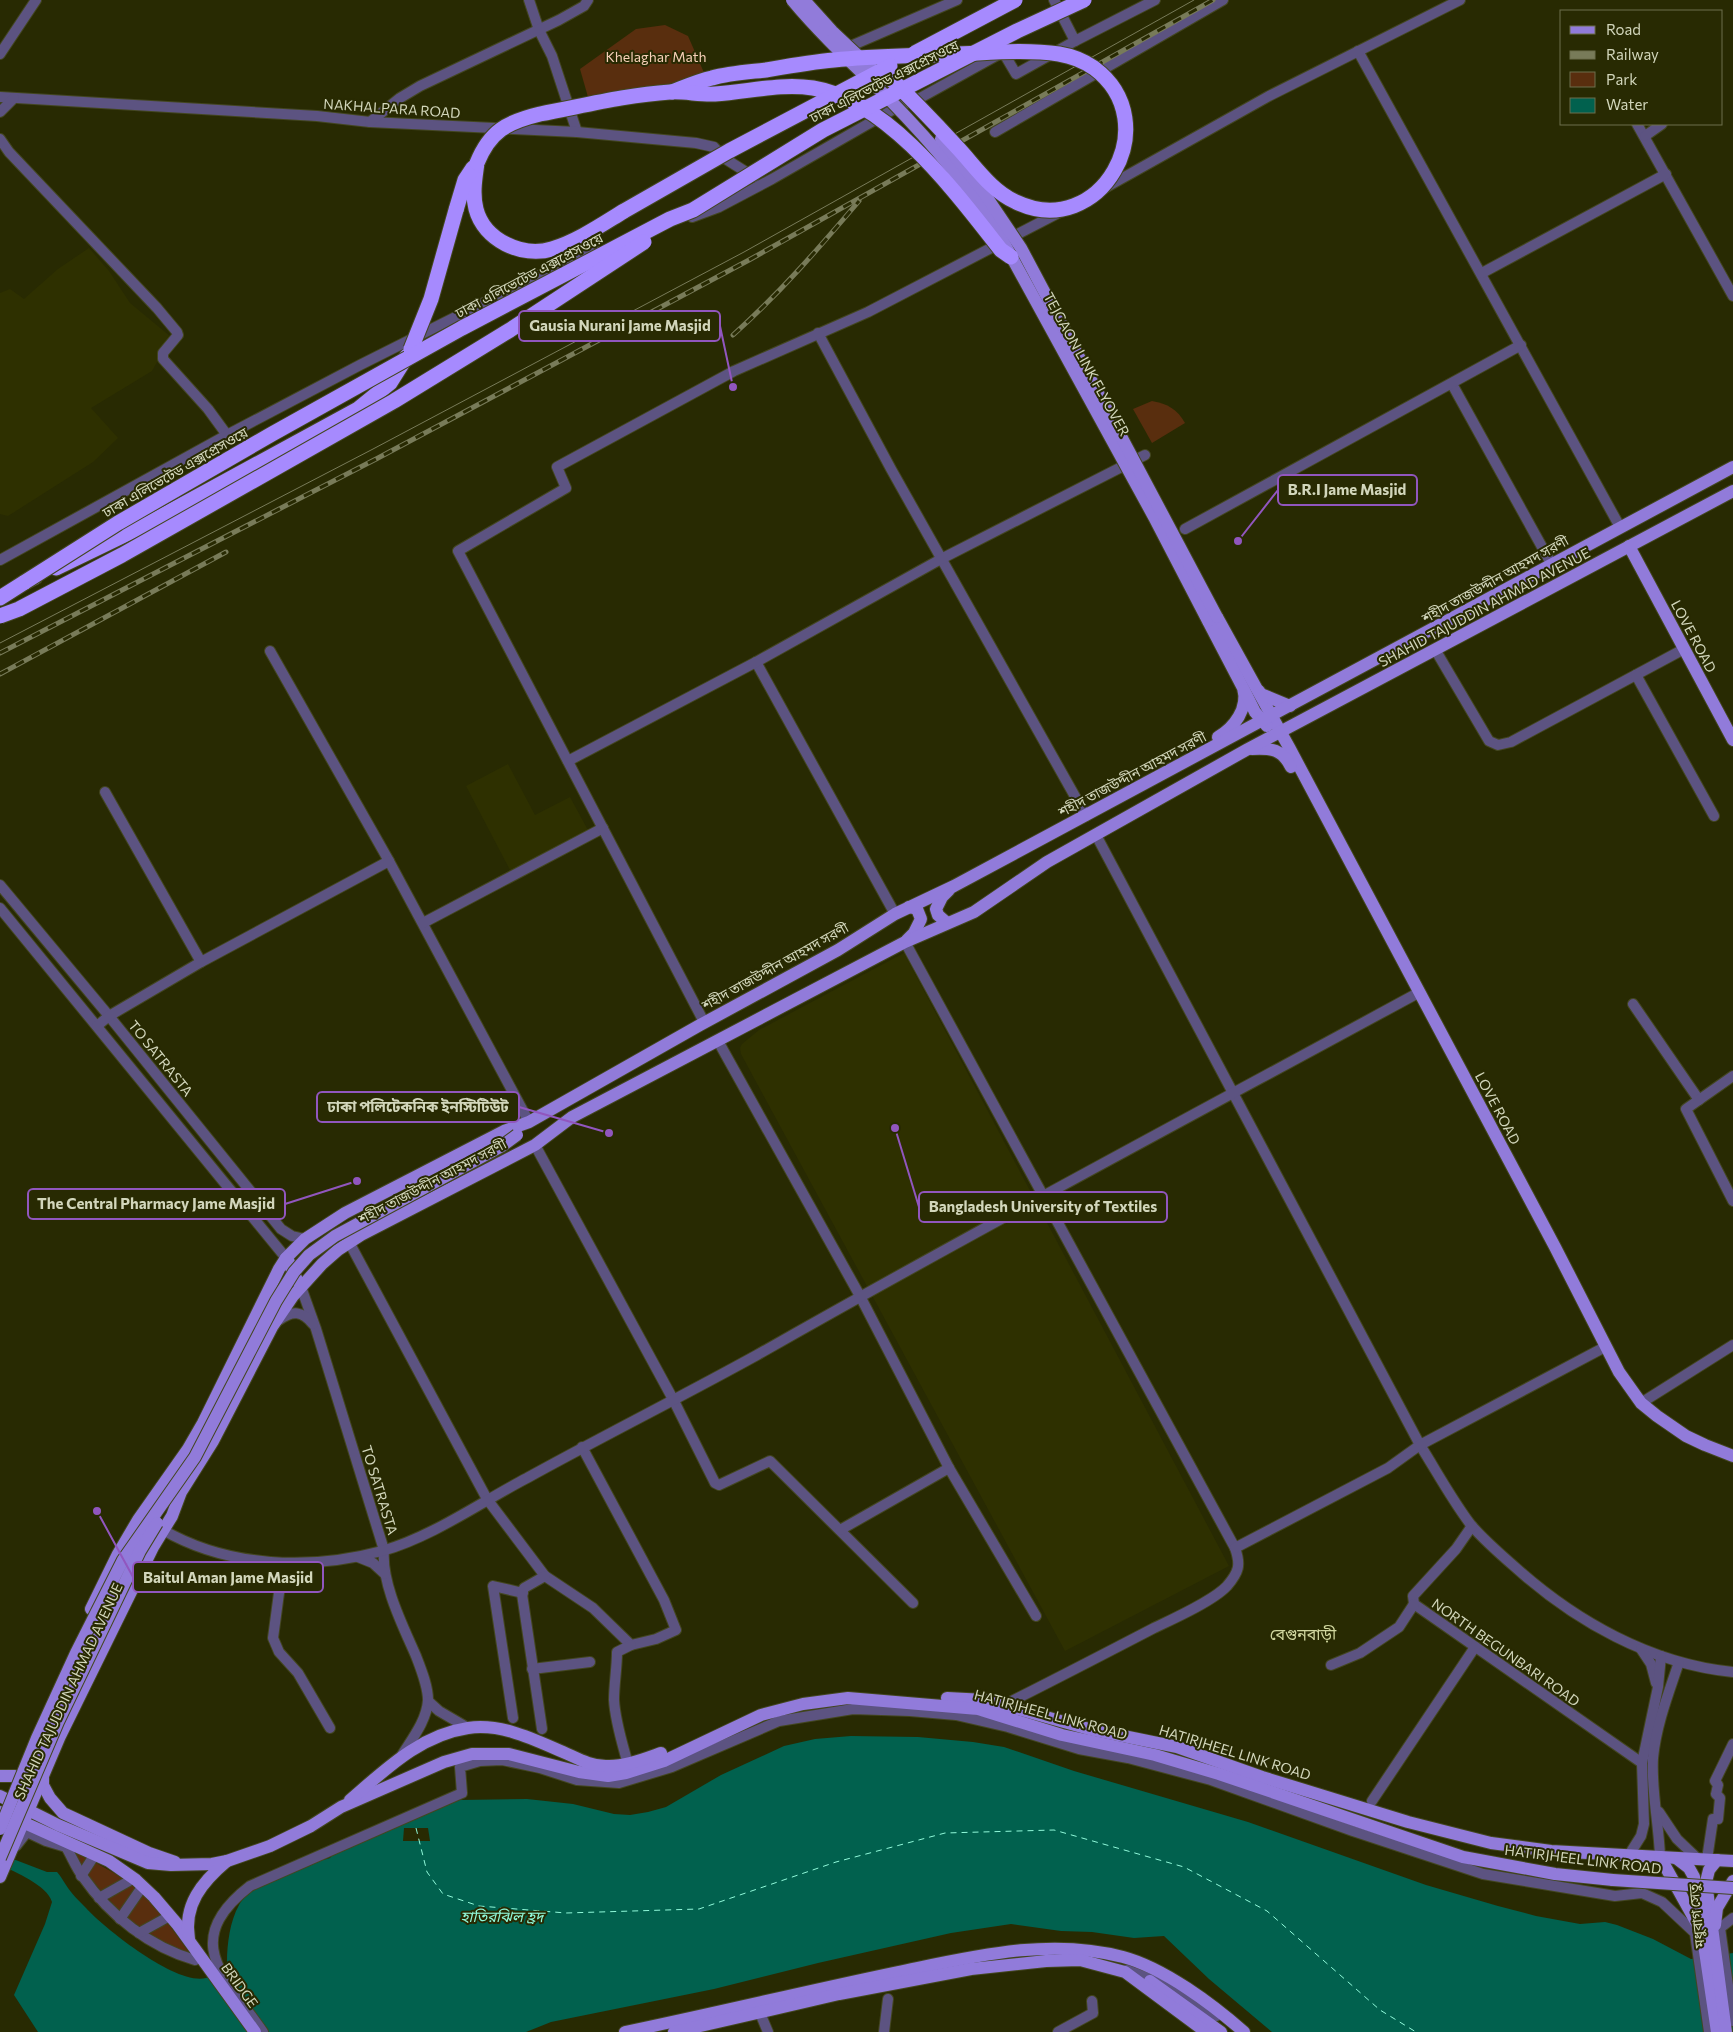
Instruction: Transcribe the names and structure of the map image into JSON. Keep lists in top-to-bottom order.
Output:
{
  "streets": {
    "highway": ["ঢাকা এলিভেটেড এক্সপ্রেসওয়ে"],
    "main road": [
      "TEJGAON LINK FLYOVER",
      "শহীদ তাজউদ্দীন আহমদ সরণী",
      "SHAHID TAJUDDIN AHMAD AVENUE",
      "LOVE ROAD",
      "HATIRJHEEL LINK ROAD",
      "মধুবাগ সেতু",
      "BRIDGE"
    ],
    "street": ["NAKHALPARA ROAD", "TO SATRASTA", "NORTH BEGUNBARI ROAD"]
  },
  "crossings": [
    ["TEJGAON LINK FLYOVER", "শহীদ তাজউদ্দীন আহমদ সরণী"],
    ["শহীদ তাজউদ্দীন আহমদ সরণী", "SHAHID TAJUDDIN AHMAD AVENUE"],
    ["শহীদ তাজউদ্দীন আহমদ সরণী", "TO SATRASTA"],
    ["SHAHID TAJUDDIN AHMAD AVENUE", "LOVE ROAD"],
    ["SHAHID TAJUDDIN AHMAD AVENUE", "TO SATRASTA"],
    ["SHAHID TAJUDDIN AHMAD AVENUE", "HATIRJHEEL LINK ROAD"],
    ["HATIRJHEEL LINK ROAD", "মধুবাগ সেতু"],
    ["HATIRJHEEL LINK ROAD", "BRIDGE"]
  ],
  "districts": ["বেগুনবাড়ী"],
  "water": ["হাতিরঝিল হ্রদ"],
  "parks": ["Khelaghar Math"],
  "places": [
    "Gausia Nurani Jame Masjid",
    "B.R.I Jame Masjid",
    "Bangladesh University of Textiles",
    "ঢাকা পলিটেকনিক ইনস্টিটিউট",
    "The Central Pharmacy Jame Masjid",
    "Baitul Aman Jame Masjid"
  ],
  "legend": [
    "Road",
    "Railway",
    "Park",
    "Water"
  ]
}
